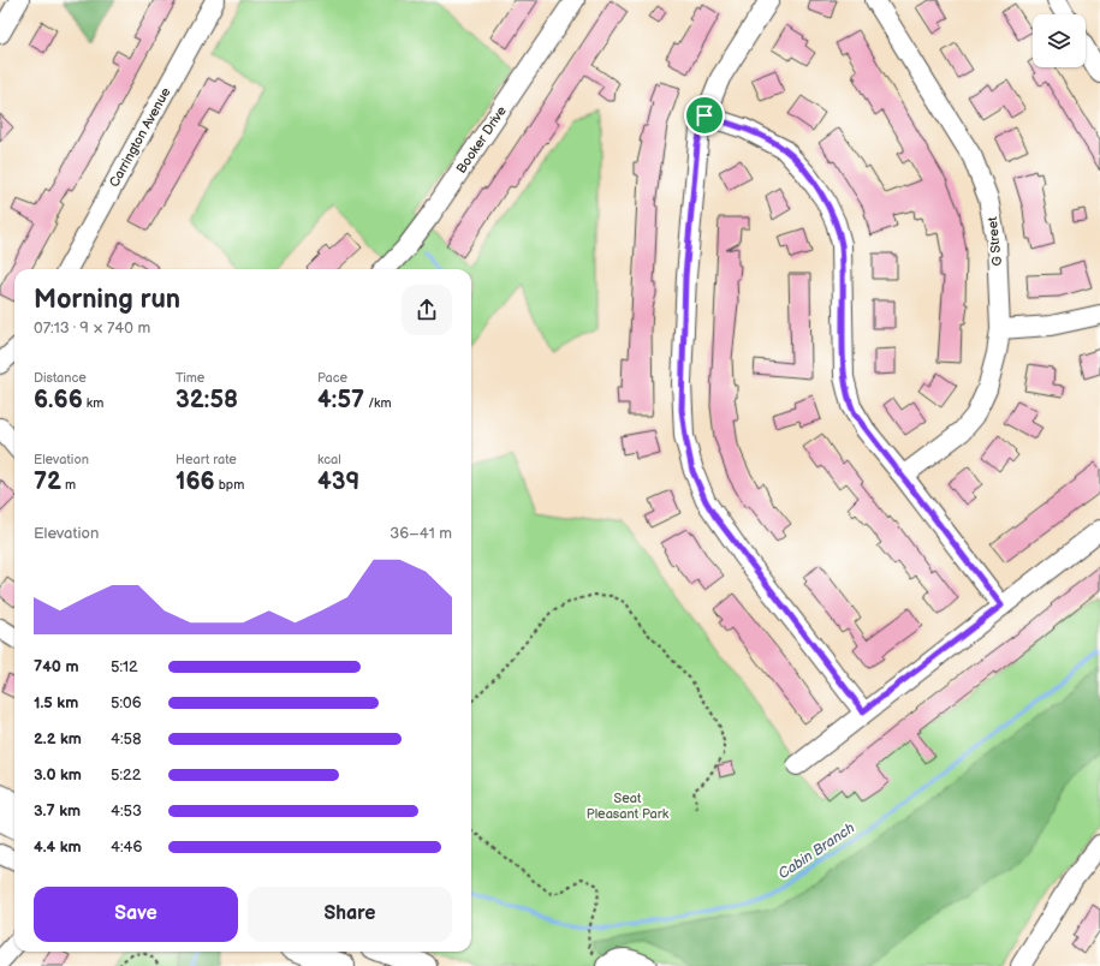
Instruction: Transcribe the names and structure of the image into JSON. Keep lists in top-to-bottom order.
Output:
{
  "streets": {
    "street": ["Carrington Avenue", "Booker Drive", "G Street"]
  },
  "water": ["Cabin Branch"],
  "parks": ["Seat Pleasant Park"],
  "page": {
    "heading": ["Morning run", "07:13 · 9 × 740 m"],
    "stats": [
      ["Distance", "6.66 km"],
      ["Time", "32:58"],
      ["Pace", "4:57 /km"],
      ["Elevation", "72 m"],
      ["Heart rate", "166 bpm"],
      ["kcal", "439"]
    ],
    "chart": ["Elevation", "36–41 m"],
    "list": [
      {
        "name": "740 m",
        "note": "5:12"
      },
      {
        "name": "1.5 km",
        "note": "5:06"
      },
      {
        "name": "2.2 km",
        "note": "4:58"
      },
      {
        "name": "3.0 km",
        "note": "5:22"
      },
      {
        "name": "3.7 km",
        "note": "4:53"
      },
      {
        "name": "4.4 km",
        "note": "4:46"
      }
    ],
    "buttons": ["Save", "Share"]
  }
}
